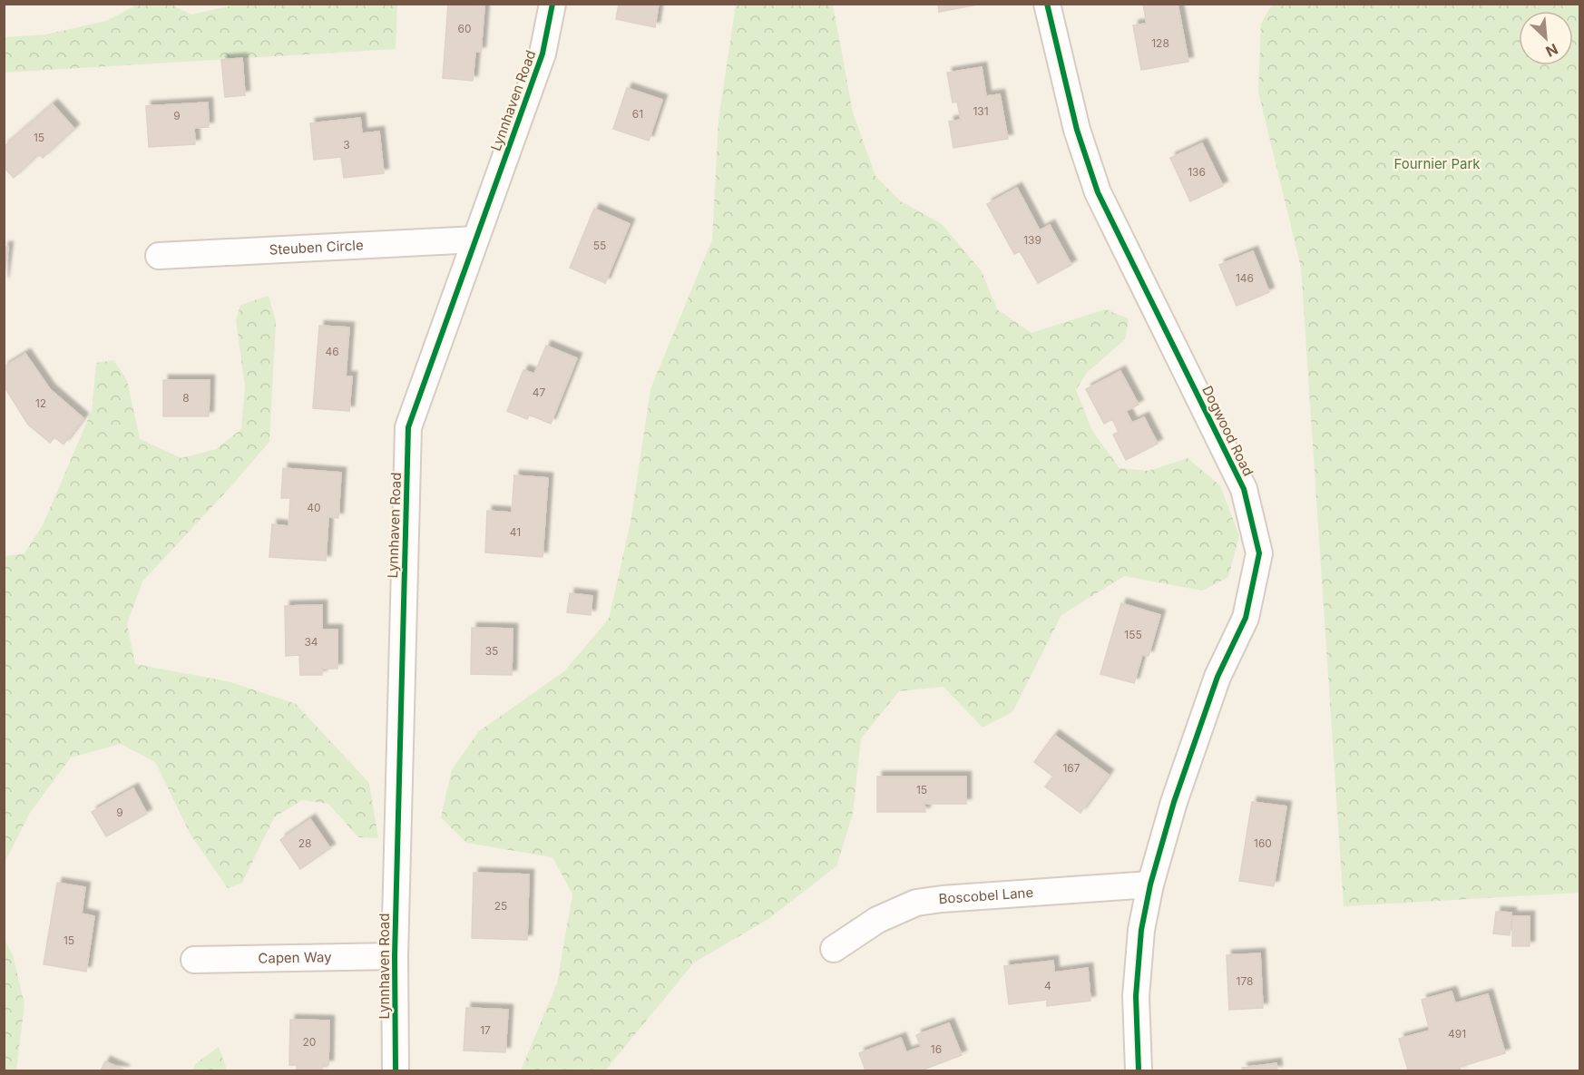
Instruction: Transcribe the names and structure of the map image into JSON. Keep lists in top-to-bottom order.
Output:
{
  "streets": {
    "street": [
      "Lynnhaven Road",
      "Steuben Circle",
      "Dogwood Road",
      "Boscobel Lane",
      "Capen Way"
    ]
  },
  "crossings": [
    ["Lynnhaven Road", "Steuben Circle"],
    ["Lynnhaven Road", "Capen Way"],
    ["Dogwood Road", "Boscobel Lane"]
  ],
  "parks": ["Fournier Park"],
  "house_numbers": [
    "60",
    "128",
    "131",
    "61",
    "9",
    "15",
    "3",
    "136",
    "139",
    "55",
    "146",
    "46",
    "47",
    "8",
    "12",
    "40",
    "41",
    "155",
    "34",
    "35",
    "167",
    "15",
    "9",
    "28",
    "160",
    "25",
    "15",
    "178",
    "4",
    "17",
    "491",
    "20",
    "16"
  ],
  "north": "bottom right"
}
